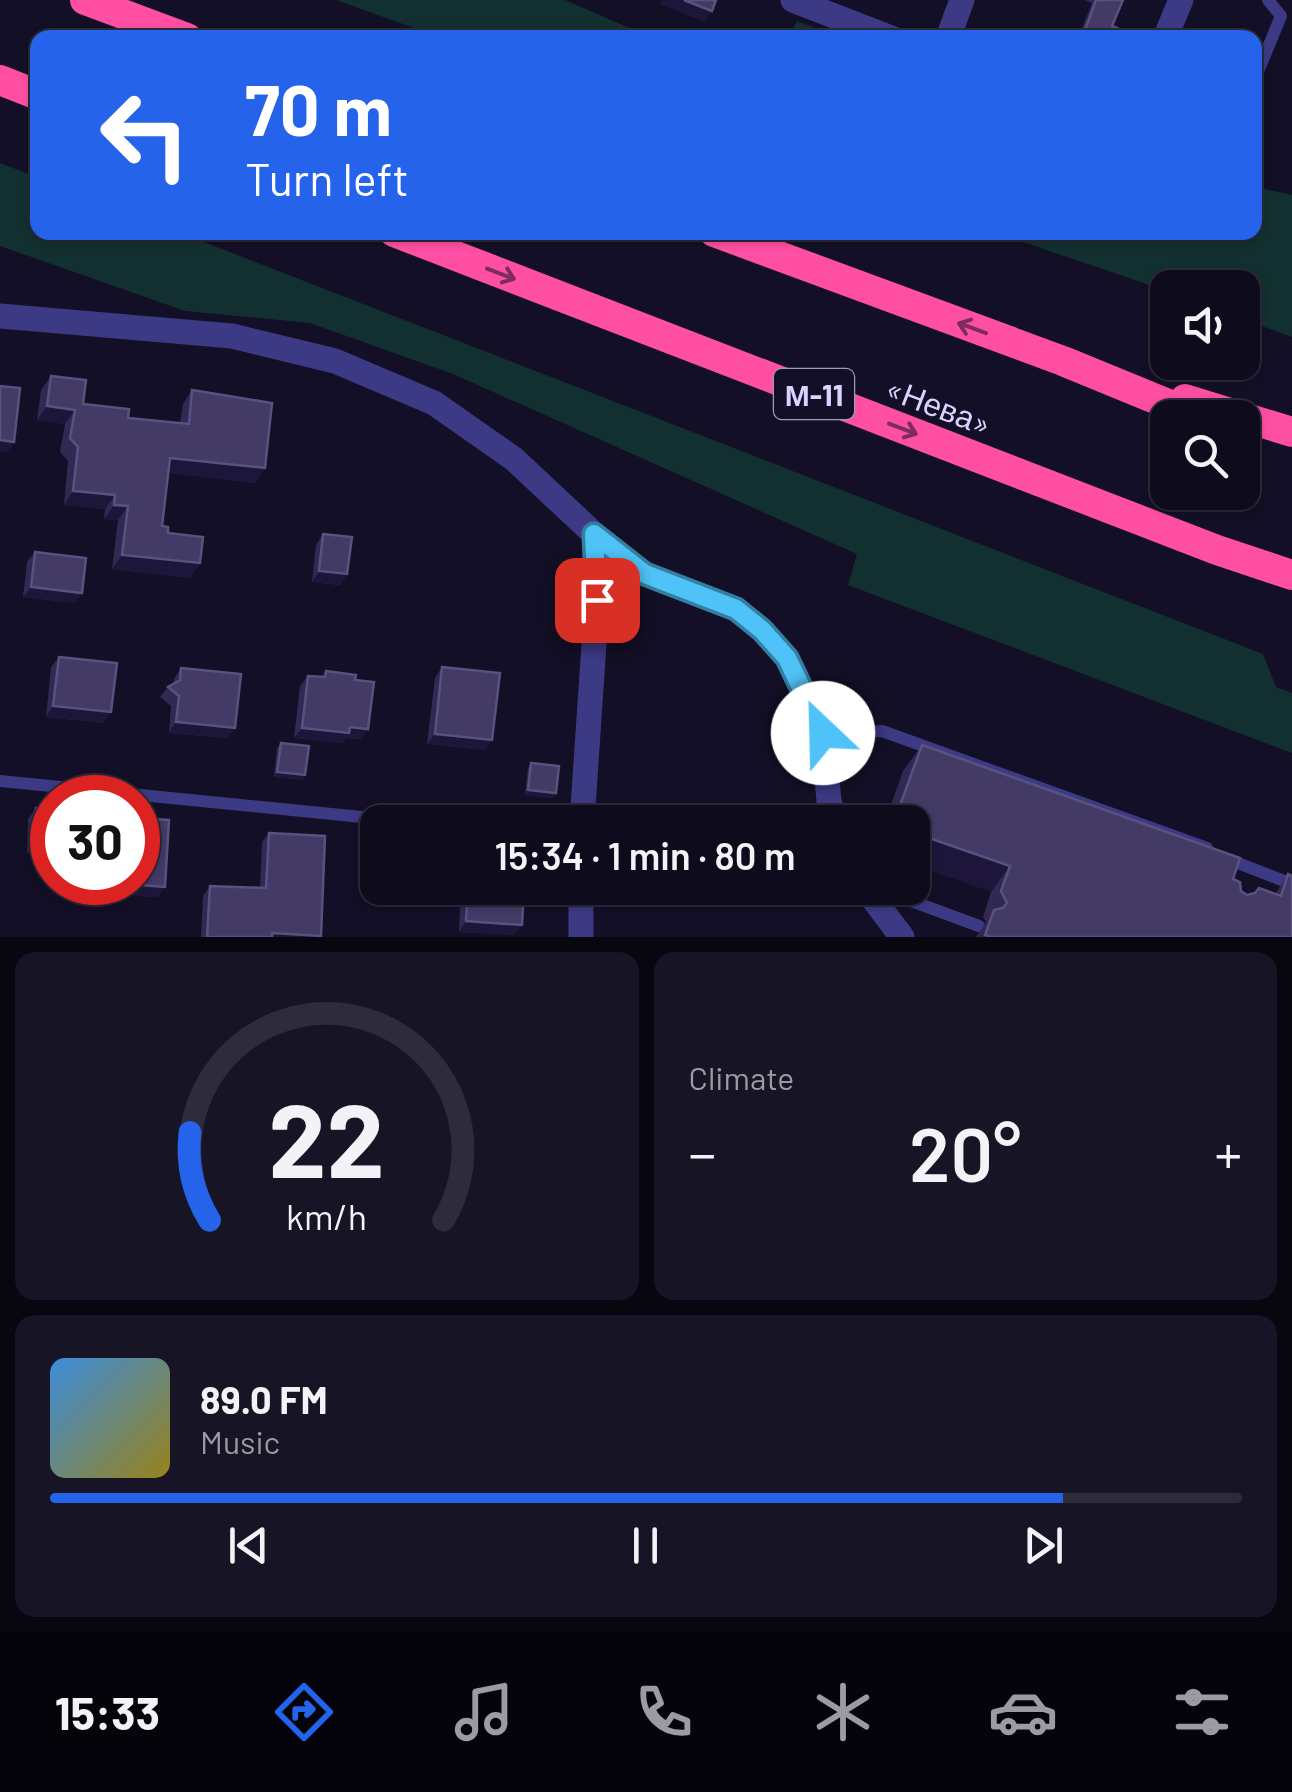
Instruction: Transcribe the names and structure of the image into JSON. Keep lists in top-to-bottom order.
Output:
{
  "streets": {
    "highway": ["М-11", "«Нева»"]
  },
  "page": {
    "turn": ["70 m", "Turn left"],
    "limit": "30",
    "trip": "15:34 · 1 min · 80 m",
    "tile": "Climate",
    "heat": ["−", "20°", "+"],
    "song": ["89.0 FM", "Music"],
    "tabs": "15:33",
    "gauge": ["22", "km/h"]
  }
}
